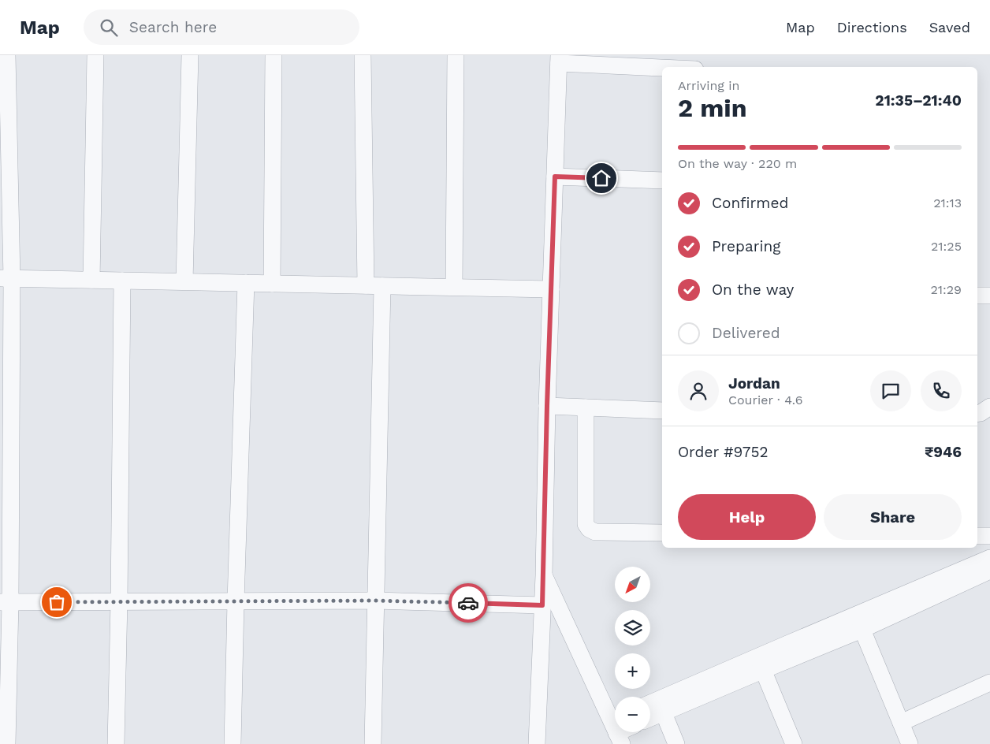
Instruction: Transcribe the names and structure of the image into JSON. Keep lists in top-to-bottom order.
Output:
{
  "north": "bottom left",
  "page": {
    "header": "Map",
    "search": "Search here",
    "nav": ["Map", "Directions", "Saved"],
    "heading": ["2 min", "Arriving in", "21:35–21:40"],
    "panel": [
      "Jordan",
      "Courier · 4.6",
      "Order #9752",
      "₹946"
    ],
    "bar": "On the way · 220 m",
    "list": [
      ["Confirmed", "21:13"],
      ["Preparing", "21:25"],
      ["On the way", "21:29"],
      "Delivered"
    ],
    "buttons": ["Help", "Share"],
    "map_buttons": ["+", "−"]
  }
}
